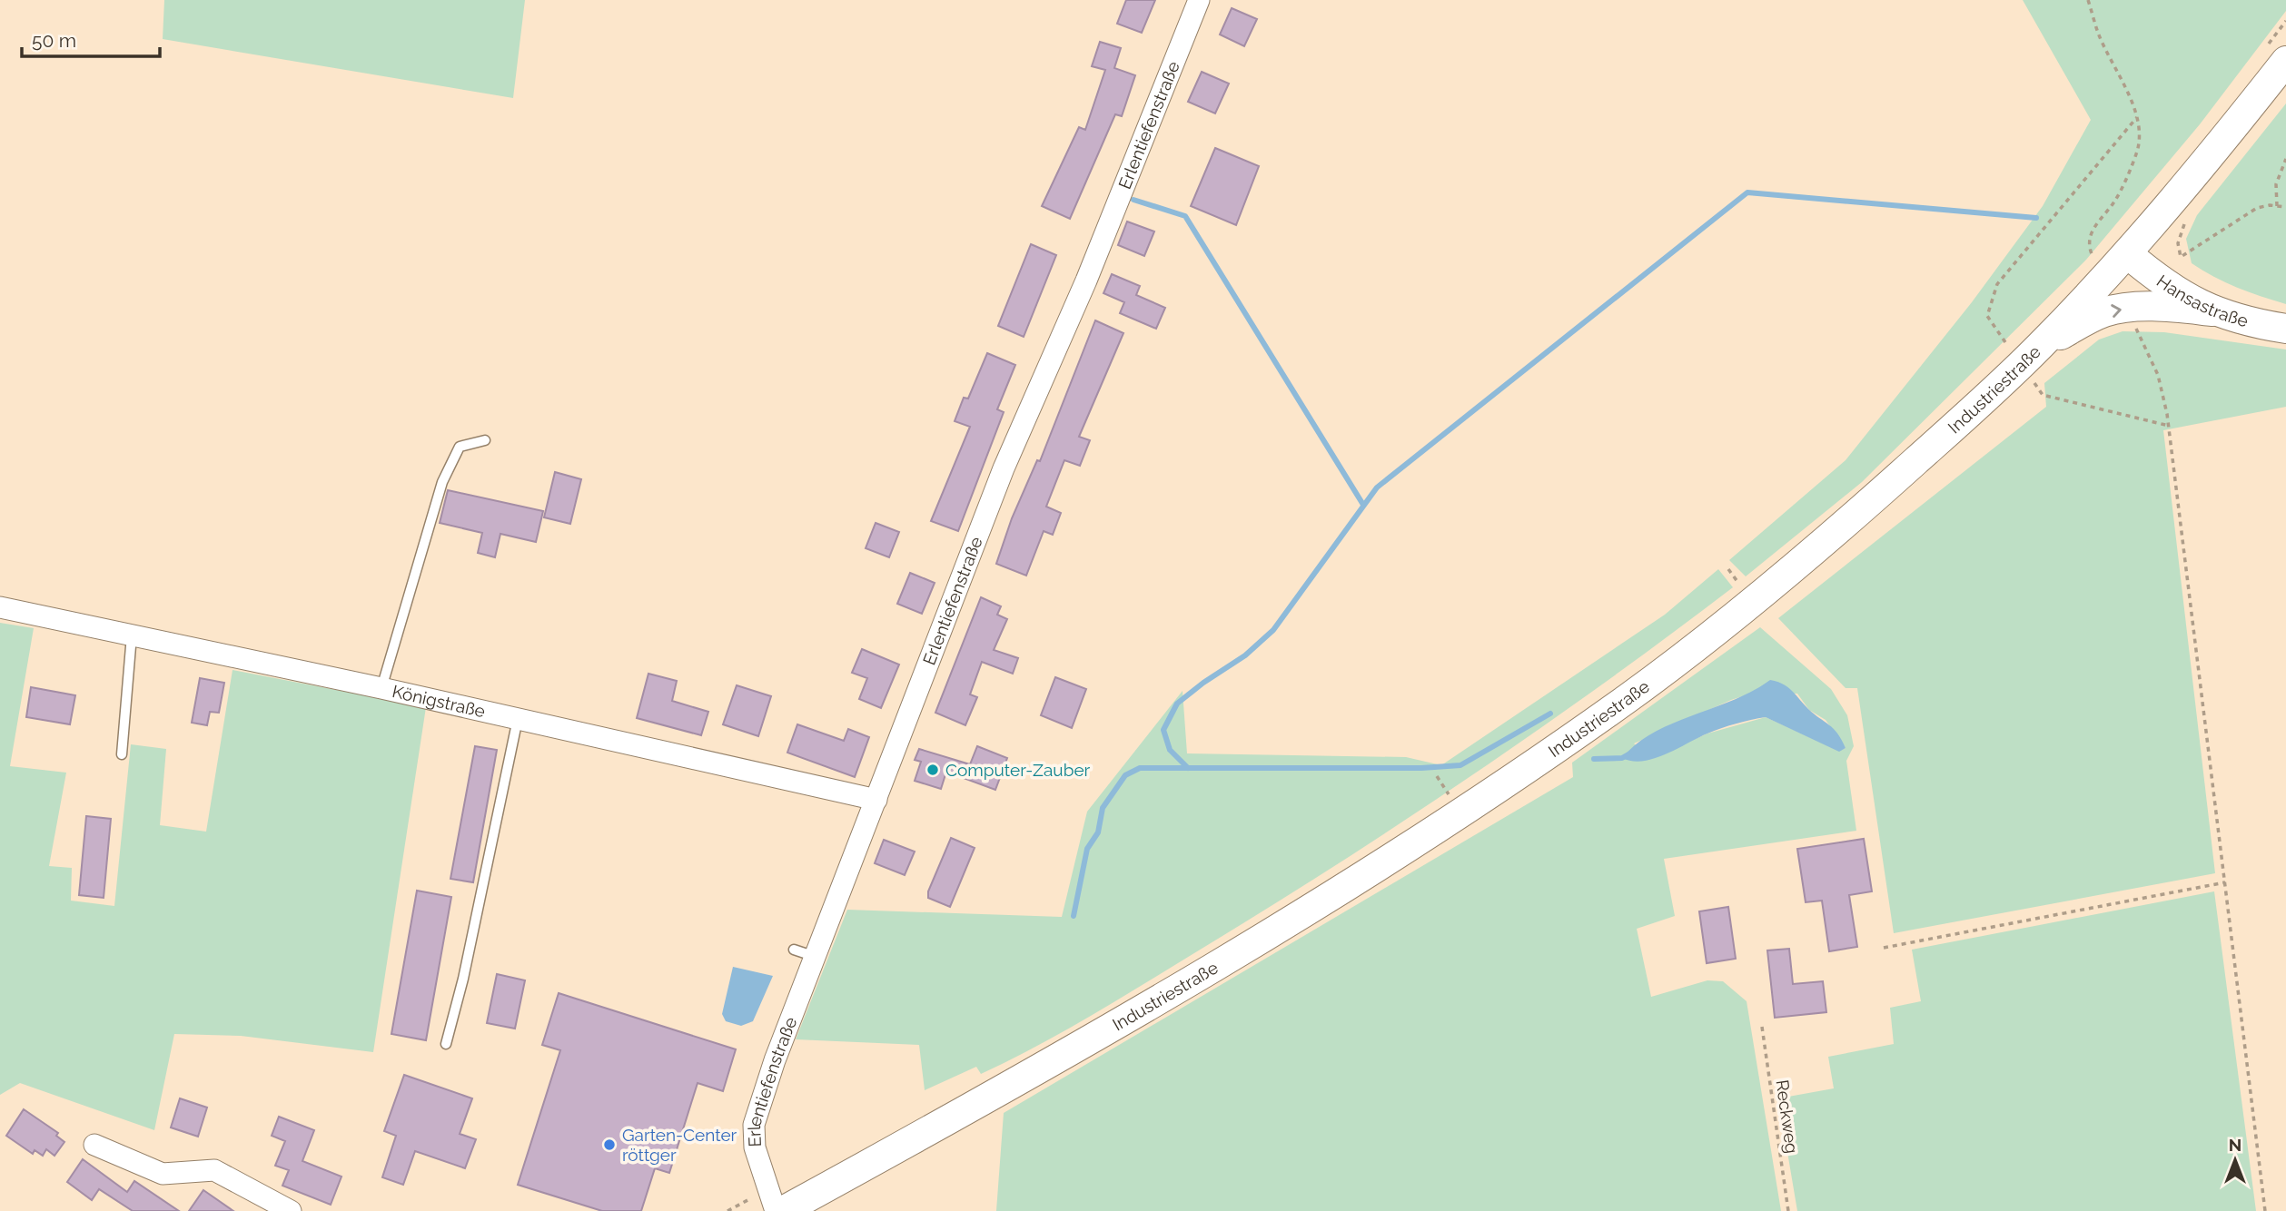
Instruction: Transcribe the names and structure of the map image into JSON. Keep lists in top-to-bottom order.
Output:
{
  "streets": {
    "street": [
      "Erlentiefenstraße",
      "Hansastraße",
      "Industriestraße",
      "Königstraße"
    ],
    "path": ["Reckweg"]
  },
  "crossings": [
    ["Erlentiefenstraße", "Industriestraße"],
    ["Erlentiefenstraße", "Königstraße"],
    ["Hansastraße", "Industriestraße"]
  ],
  "places": ["Computer-Zauber", "Garten-Center röttger"],
  "scale_bar": "50 m",
  "north": "top"
}
